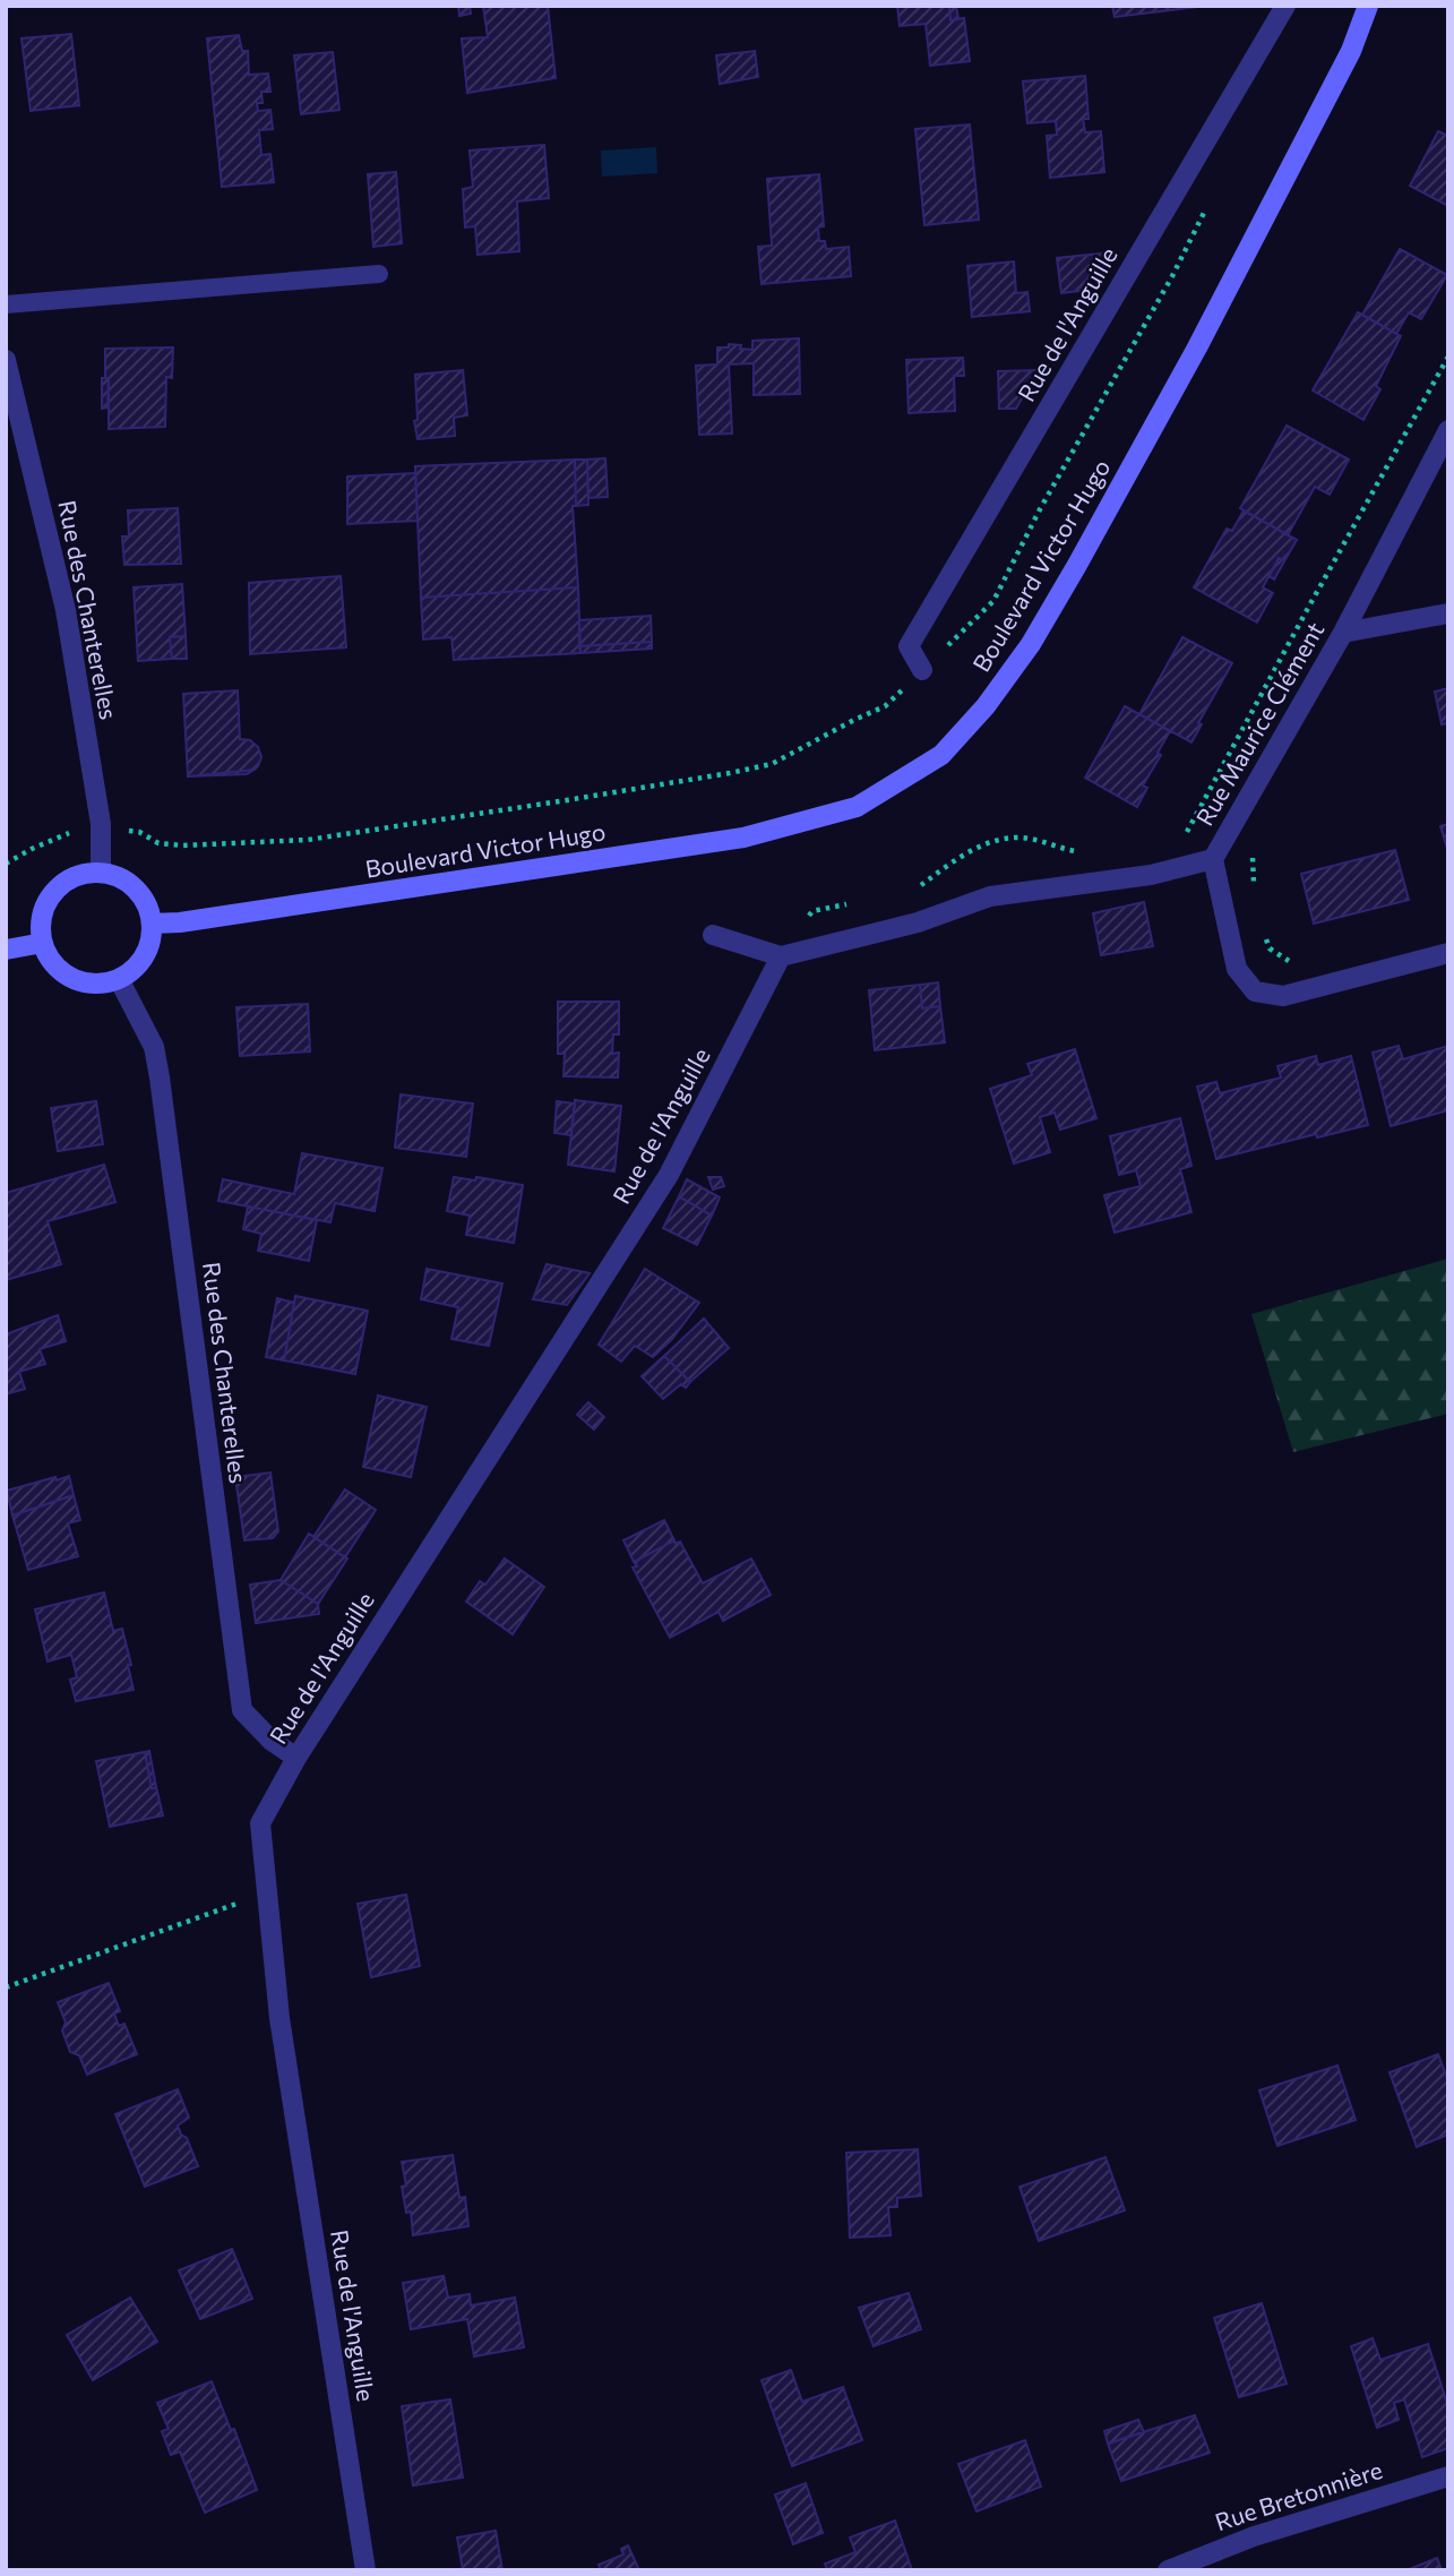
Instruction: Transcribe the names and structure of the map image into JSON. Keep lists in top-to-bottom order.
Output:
{
  "streets": {
    "main road": ["Boulevard Victor Hugo"],
    "street": [
      "Rue de l'Anguille",
      "Rue des Chanterelles",
      "Rue Maurice Clément",
      "Rue Bretonnière"
    ]
  },
  "crossings": [
    ["Rue de l'Anguille", "Rue des Chanterelles"],
    ["Rue de l'Anguille", "Rue Maurice Clément"],
    ["Boulevard Victor Hugo", "Rue des Chanterelles"]
  ]
}
